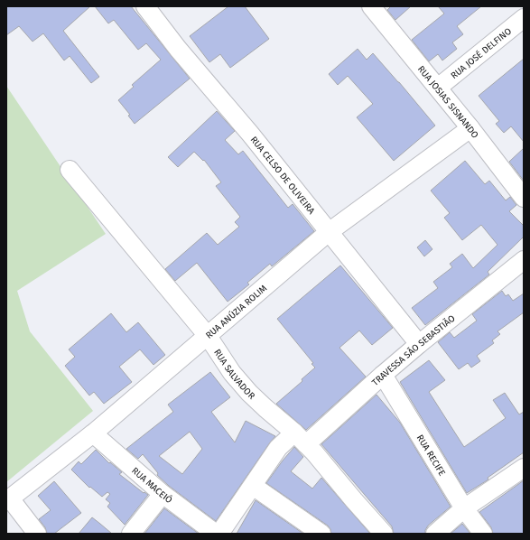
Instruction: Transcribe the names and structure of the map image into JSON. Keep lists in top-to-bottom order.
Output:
{
  "streets": {
    "street": [
      "RUA JOSÉ DELFINO",
      "RUA JOSIAS SISNANDO",
      "RUA CELSO DE OLIVEIRA",
      "RUA ANÚZIA ROLIM",
      "TRAVESSA SÃO SEBASTIÃO",
      "RUA SALVADOR",
      "RUA RECIFE",
      "RUA MACEIÓ"
    ]
  },
  "crossings": [
    ["RUA JOSÉ DELFINO", "RUA JOSIAS SISNANDO"],
    ["RUA JOSIAS SISNANDO", "RUA ANÚZIA ROLIM"],
    ["RUA CELSO DE OLIVEIRA", "RUA ANÚZIA ROLIM"],
    ["RUA CELSO DE OLIVEIRA", "TRAVESSA SÃO SEBASTIÃO"],
    ["RUA ANÚZIA ROLIM", "RUA SALVADOR"],
    ["RUA ANÚZIA ROLIM", "RUA MACEIÓ"],
    ["TRAVESSA SÃO SEBASTIÃO", "RUA SALVADOR"],
    ["TRAVESSA SÃO SEBASTIÃO", "RUA RECIFE"]
  ]
}
